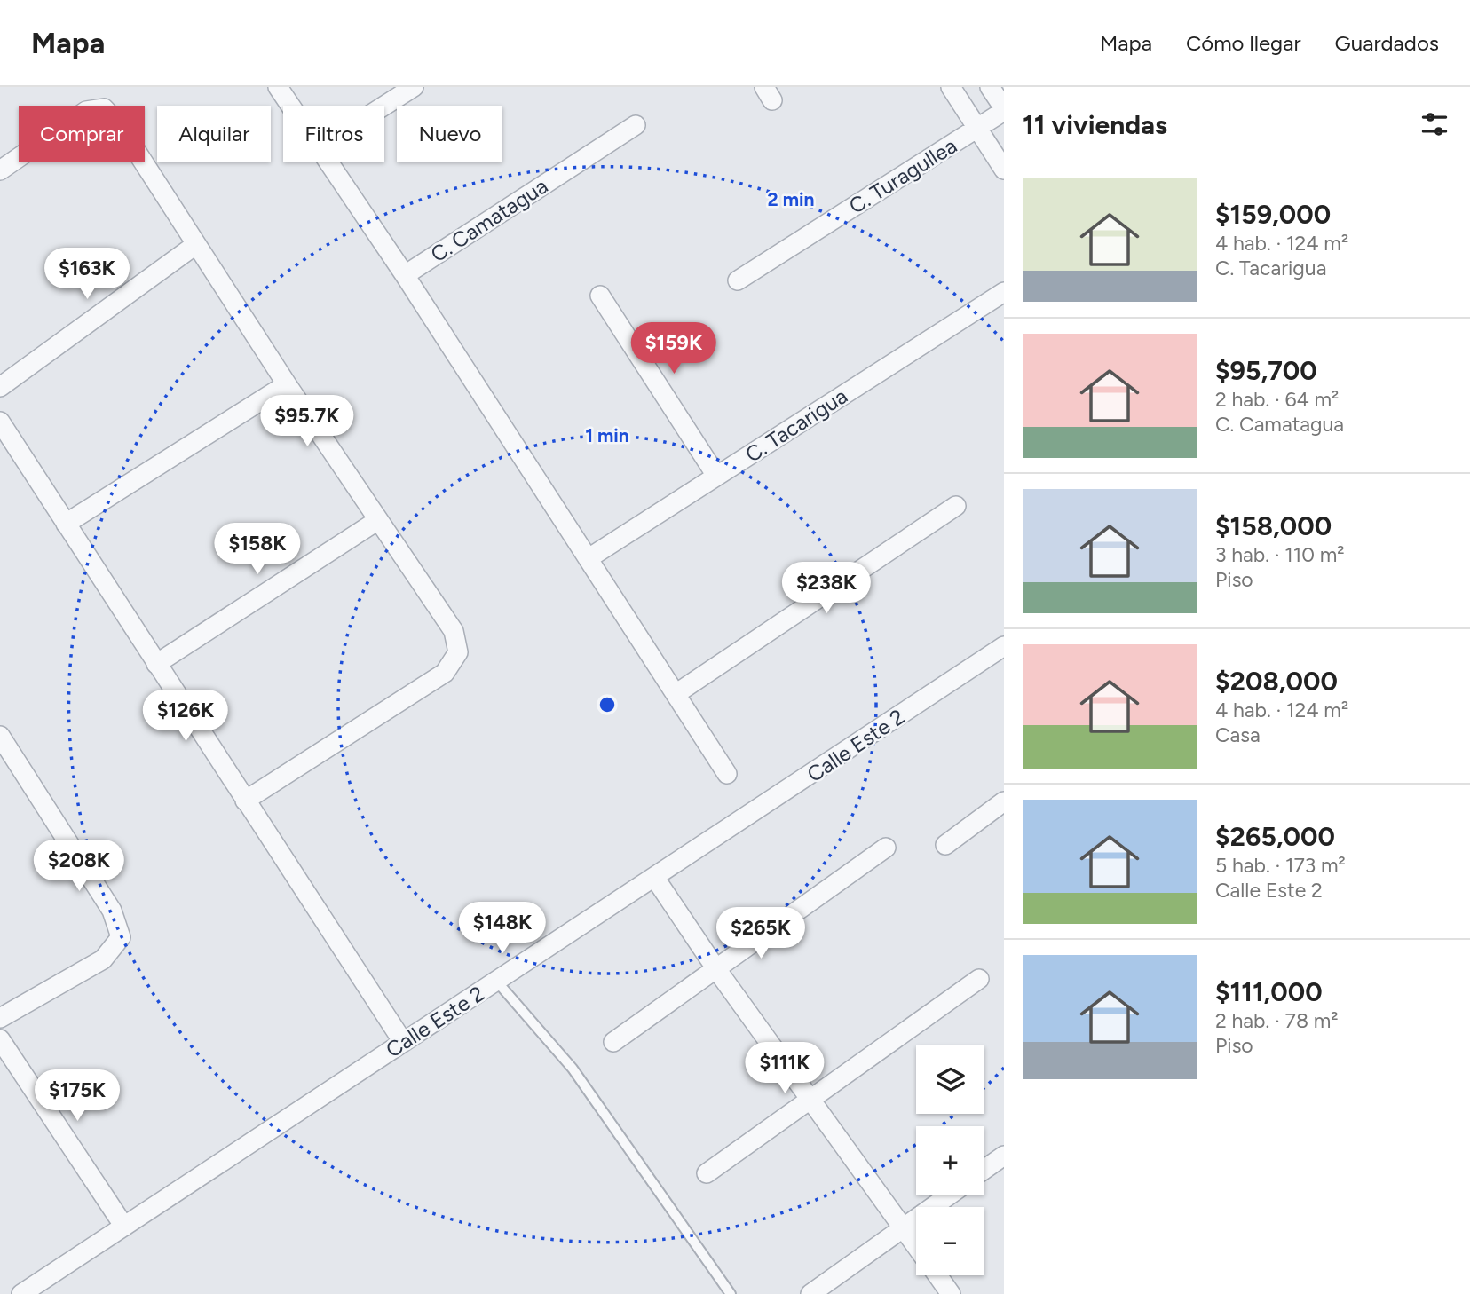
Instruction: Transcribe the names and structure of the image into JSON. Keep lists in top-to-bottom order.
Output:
{
  "streets": {
    "street": [
      "C. Turagullea",
      "C. Camatagua",
      "C. Tacarigua",
      "Calle Este 2"
    ]
  },
  "page": {
    "header": "Mapa",
    "nav": ["Mapa", "Cómo llegar", "Guardados"],
    "heading": "11 viviendas",
    "chip": [
      "Comprar",
      "Alquilar",
      "Filtros",
      "Nuevo"
    ],
    "list": [
      {
        "name": "$159,000",
        "note": "4 hab. · 124 m² · C. Tacarigua"
      },
      {
        "name": "$95,700",
        "note": "2 hab. · 64 m² · C. Camatagua"
      },
      {
        "name": "$158,000",
        "note": "3 hab. · 110 m² · Piso"
      },
      {
        "name": "$208,000",
        "note": "4 hab. · 124 m² · Casa"
      },
      {
        "name": "$265,000",
        "note": "5 hab. · 173 m² · Calle Este 2"
      },
      {
        "name": "$111,000",
        "note": "2 hab. · 78 m² · Piso"
      }
    ],
    "price": [
      "$163K",
      "$159K",
      "$95.7K",
      "$158K",
      "$238K",
      "$126K",
      "$208K",
      "$148K",
      "$265K",
      "$111K",
      "$175K"
    ],
    "map_buttons": ["+", "−"]
  },
  "rings": ["2 min", "1 min"]
}
